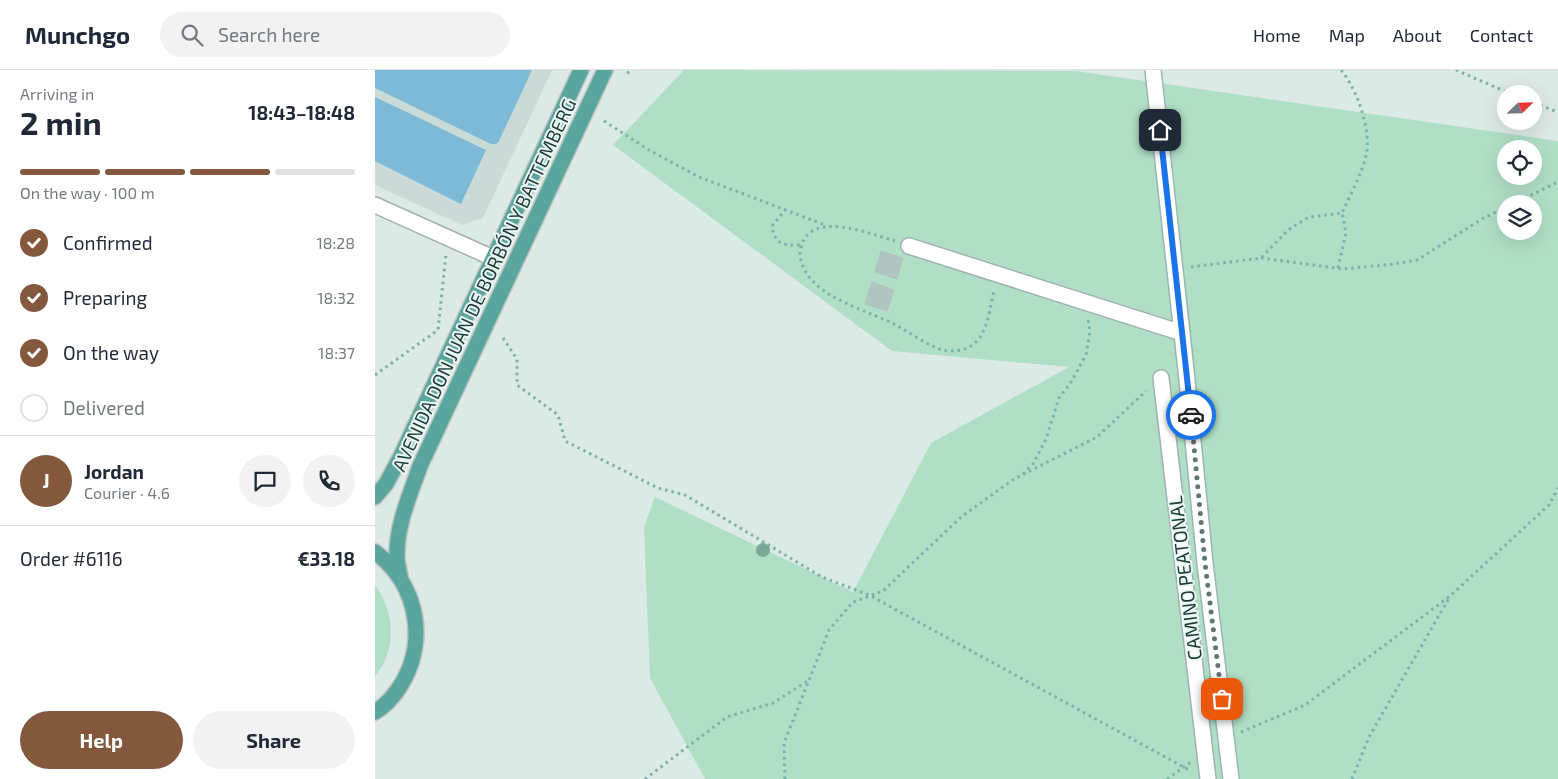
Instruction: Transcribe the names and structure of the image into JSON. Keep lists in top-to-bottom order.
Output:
{
  "streets": {
    "main road": ["AVENIDA DON JUAN DE BORBÓN Y BATTEMBERG"],
    "street": ["CAMINO PEATONAL"]
  },
  "north": "top right",
  "page": {
    "header": "Munchgo",
    "search": "Search here",
    "nav": [
      "Home",
      "Map",
      "About",
      "Contact"
    ],
    "heading": ["2 min", "Arriving in", "18:43–18:48"],
    "panel": [
      "Jordan",
      "Courier · 4.6",
      "Order #6116",
      "€33.18"
    ],
    "bar": "On the way · 100 m",
    "list": [
      ["Confirmed", "18:28"],
      ["Preparing", "18:32"],
      ["On the way", "18:37"],
      "Delivered"
    ],
    "round": "J",
    "buttons": ["Help", "Share"]
  }
}
